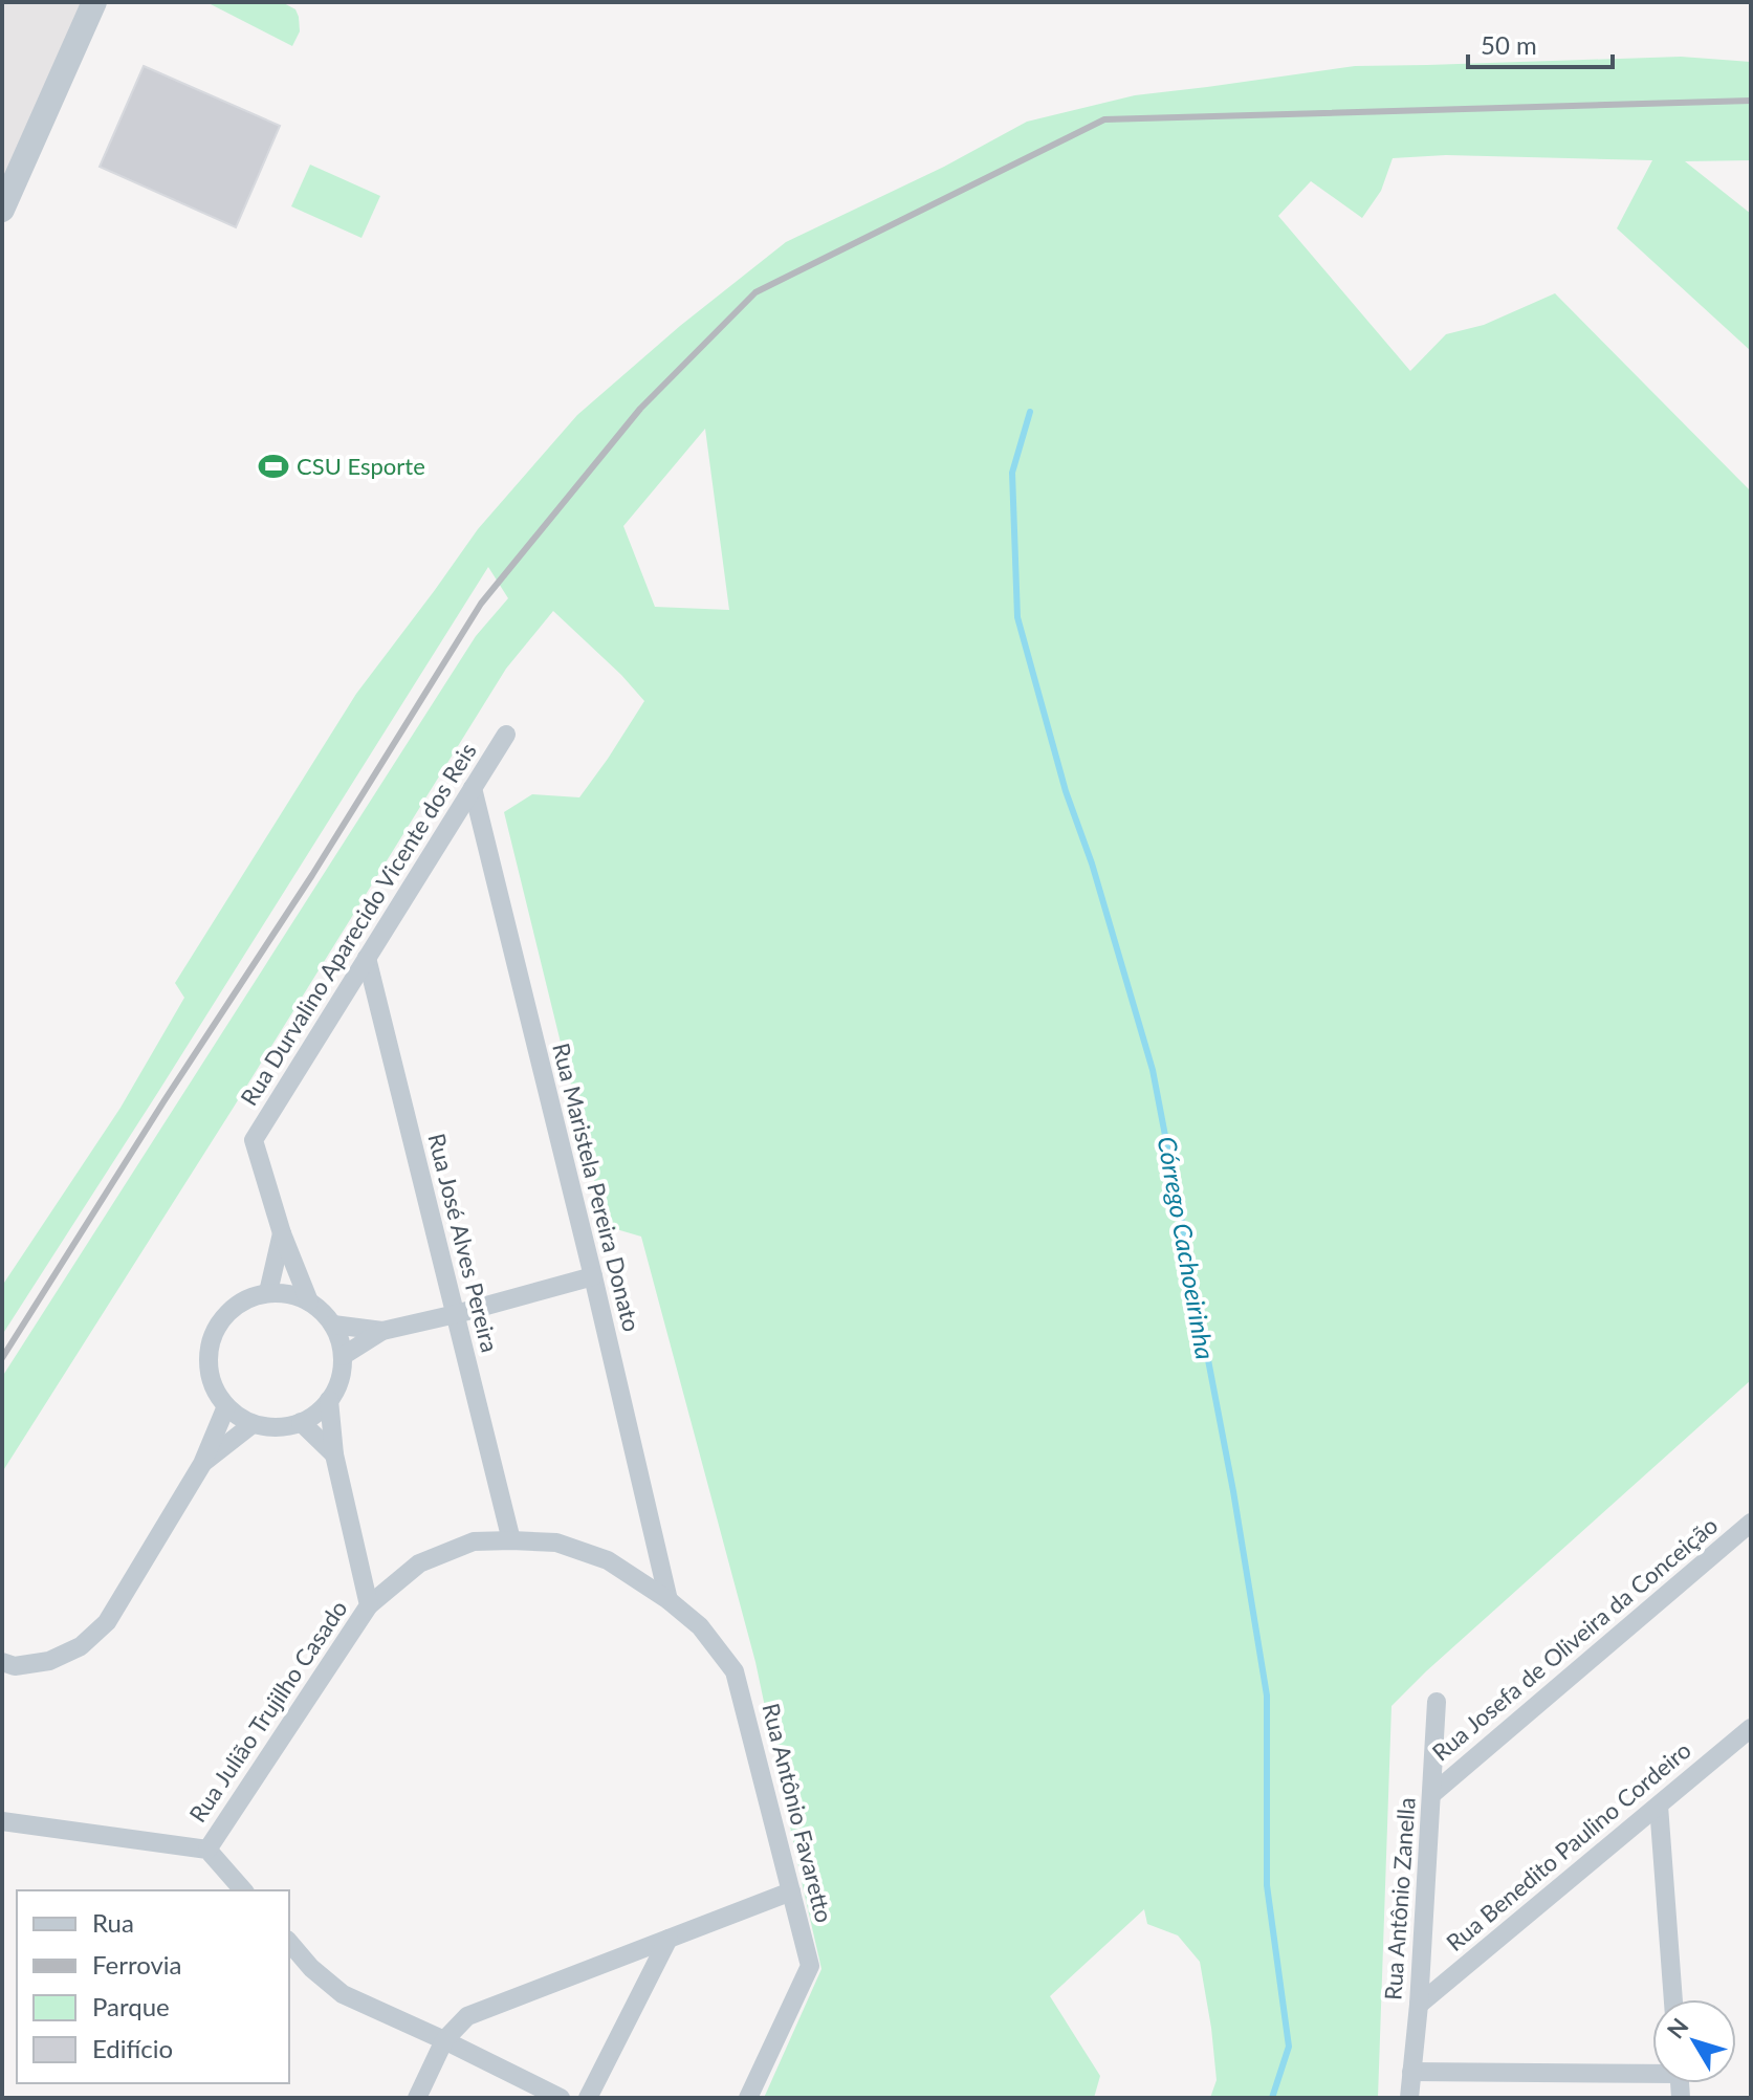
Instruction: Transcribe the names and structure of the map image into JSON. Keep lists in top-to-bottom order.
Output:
{
  "streets": {
    "street": [
      "Rua Durvalino Aparecido Vicente dos Reis",
      "Rua Maristela Pereira Donato",
      "Rua José Alves Pereira",
      "Rua Josefa de Oliveira da Conceição",
      "Rua Julião Trujilho Casado",
      "Rua Antônio Favaretto",
      "Rua Benedito Paulino Cordeiro",
      "Rua Antônio Zanella"
    ]
  },
  "crossings": [
    ["Rua Durvalino Aparecido Vicente dos Reis", "Rua Maristela Pereira Donato"],
    ["Rua Durvalino Aparecido Vicente dos Reis", "Rua José Alves Pereira"],
    ["Rua Maristela Pereira Donato", "Rua Antônio Favaretto"],
    ["Rua Josefa de Oliveira da Conceição", "Rua Antônio Zanella"],
    ["Rua Benedito Paulino Cordeiro", "Rua Antônio Zanella"]
  ],
  "water": ["Córrego Cachoeirinha"],
  "places": {
    "sports": ["CSU Esporte"]
  },
  "legend": [
    "Rua",
    "Ferrovia",
    "Parque",
    "Edifício"
  ],
  "scale_bar": "50 m",
  "north": "top left"
}
